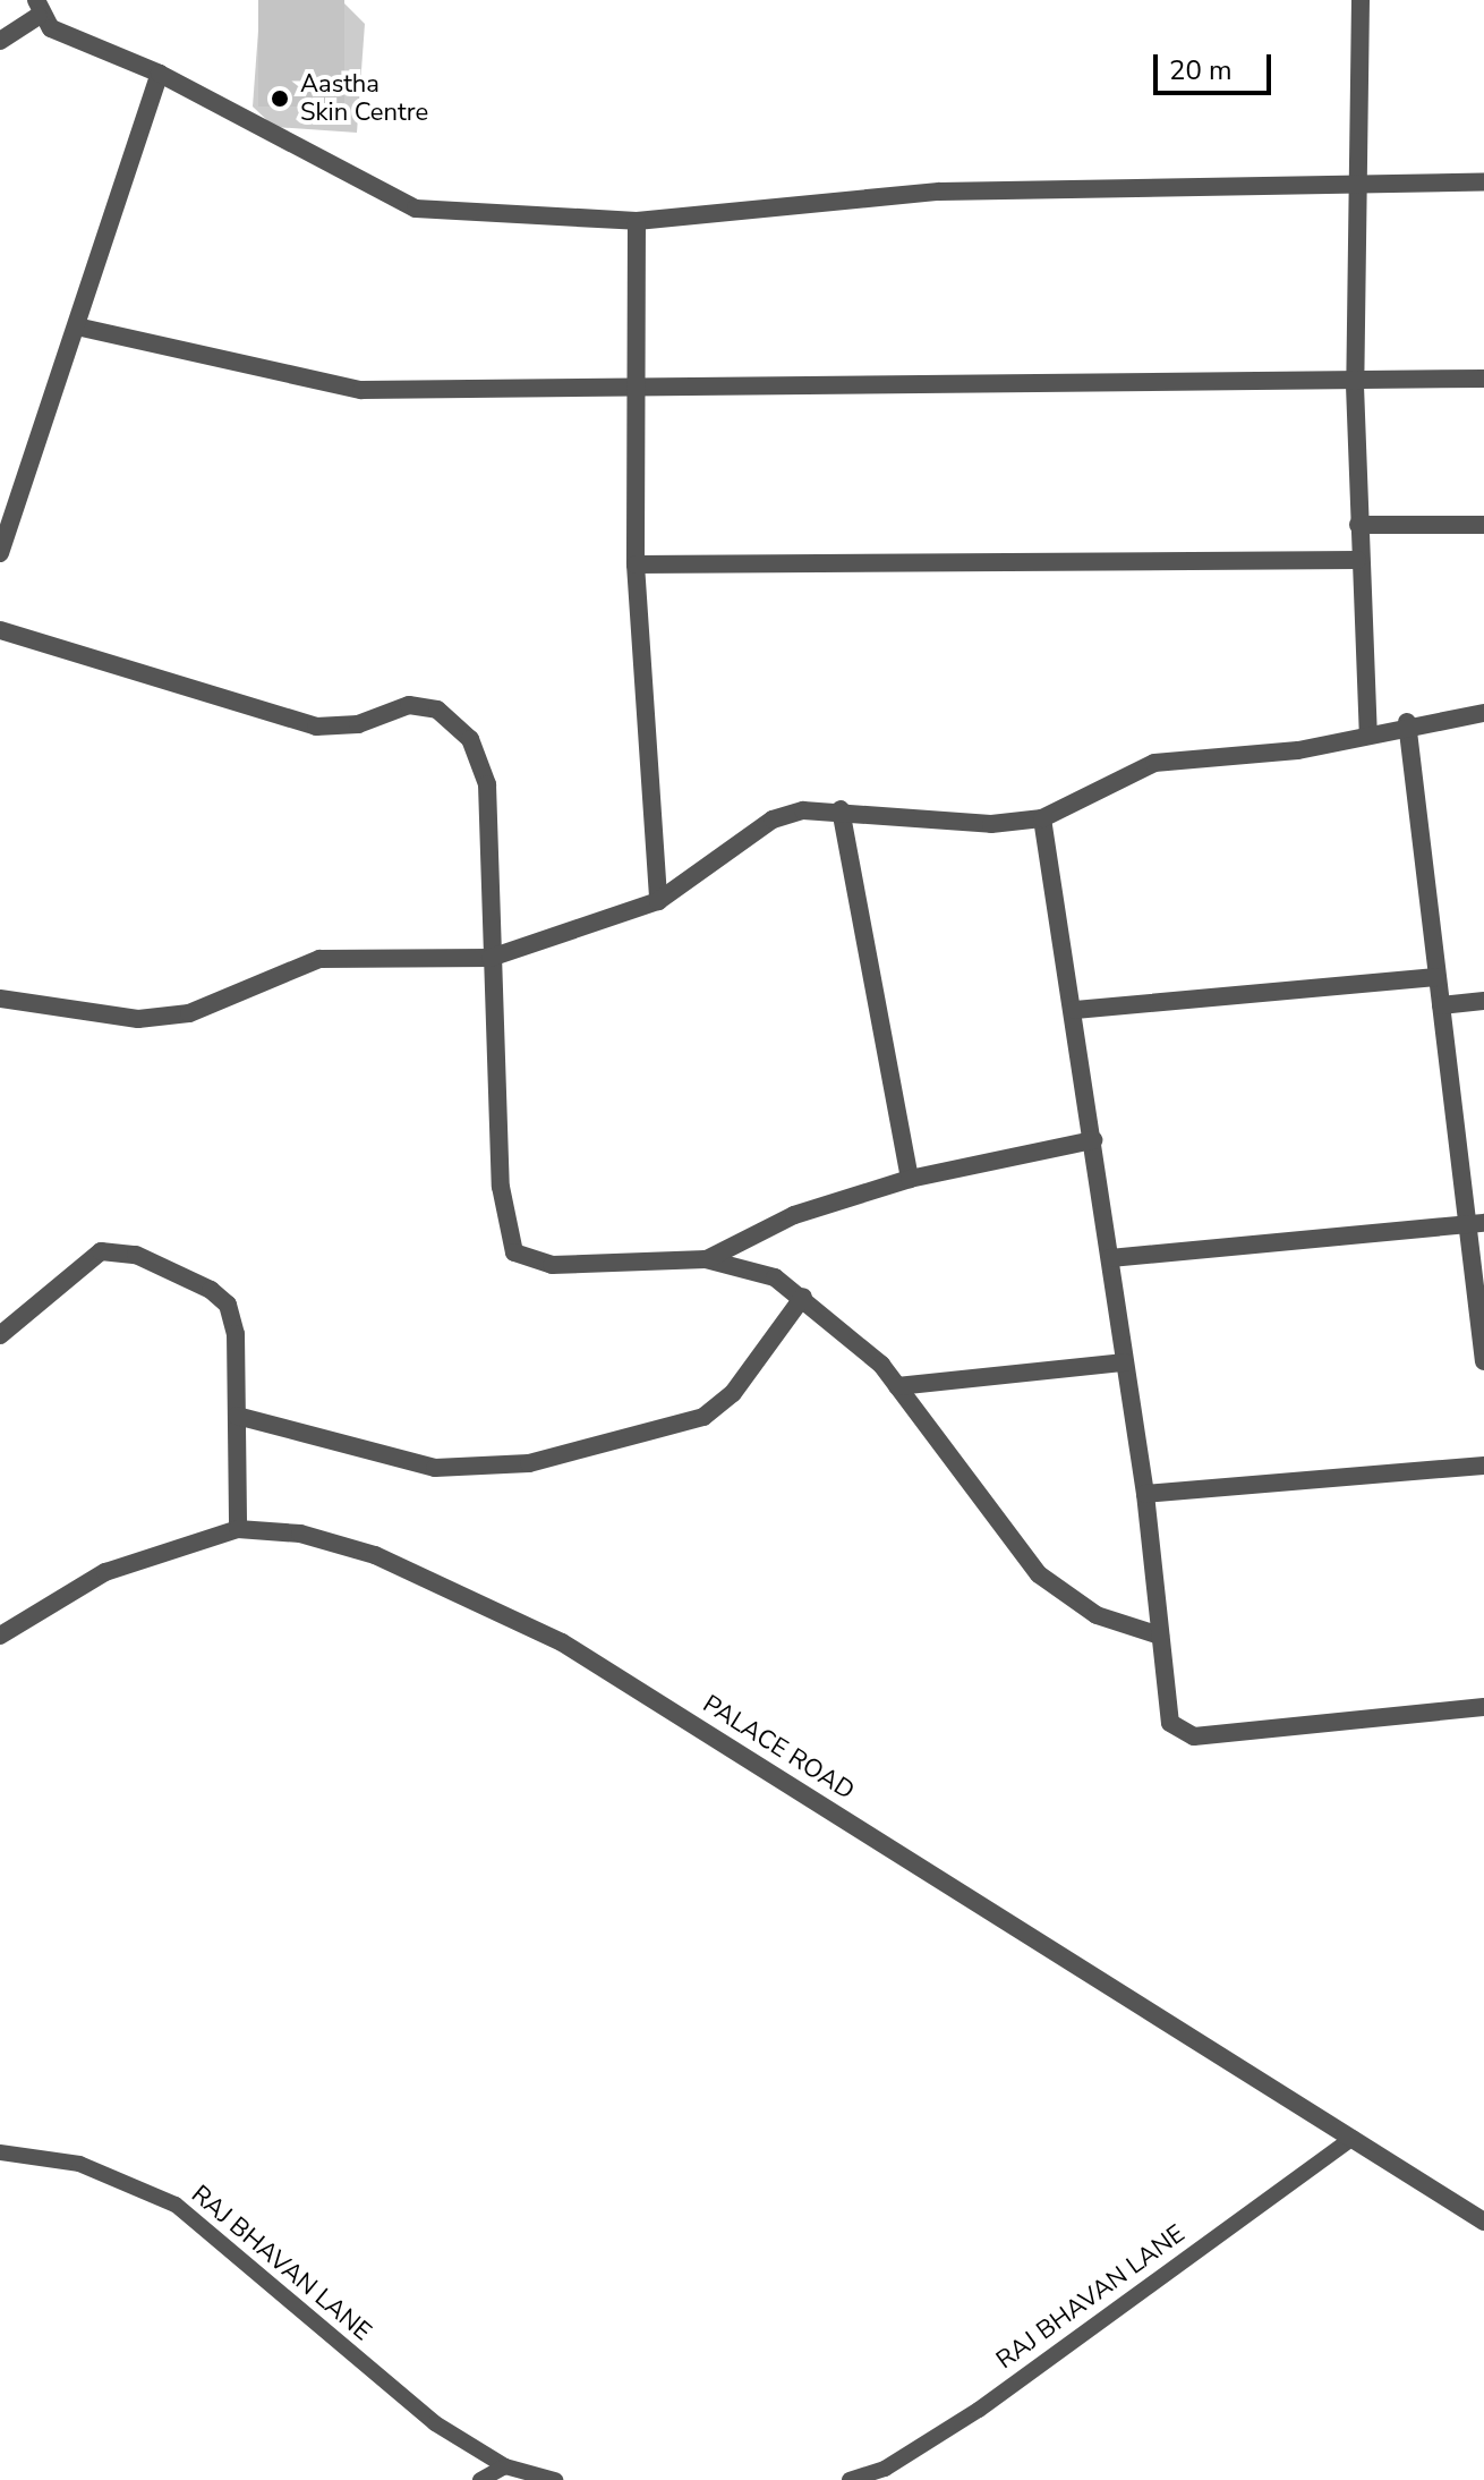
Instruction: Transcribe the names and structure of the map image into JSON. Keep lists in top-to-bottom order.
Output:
{
  "streets": {
    "street": ["PALACE ROAD"],
    "lane": ["RAJ BHAVAN LANE"]
  },
  "crossings": [
    ["PALACE ROAD", "RAJ BHAVAN LANE"]
  ],
  "places": ["Aastha Skin Centre"],
  "scale_bar": "20 m"
}
